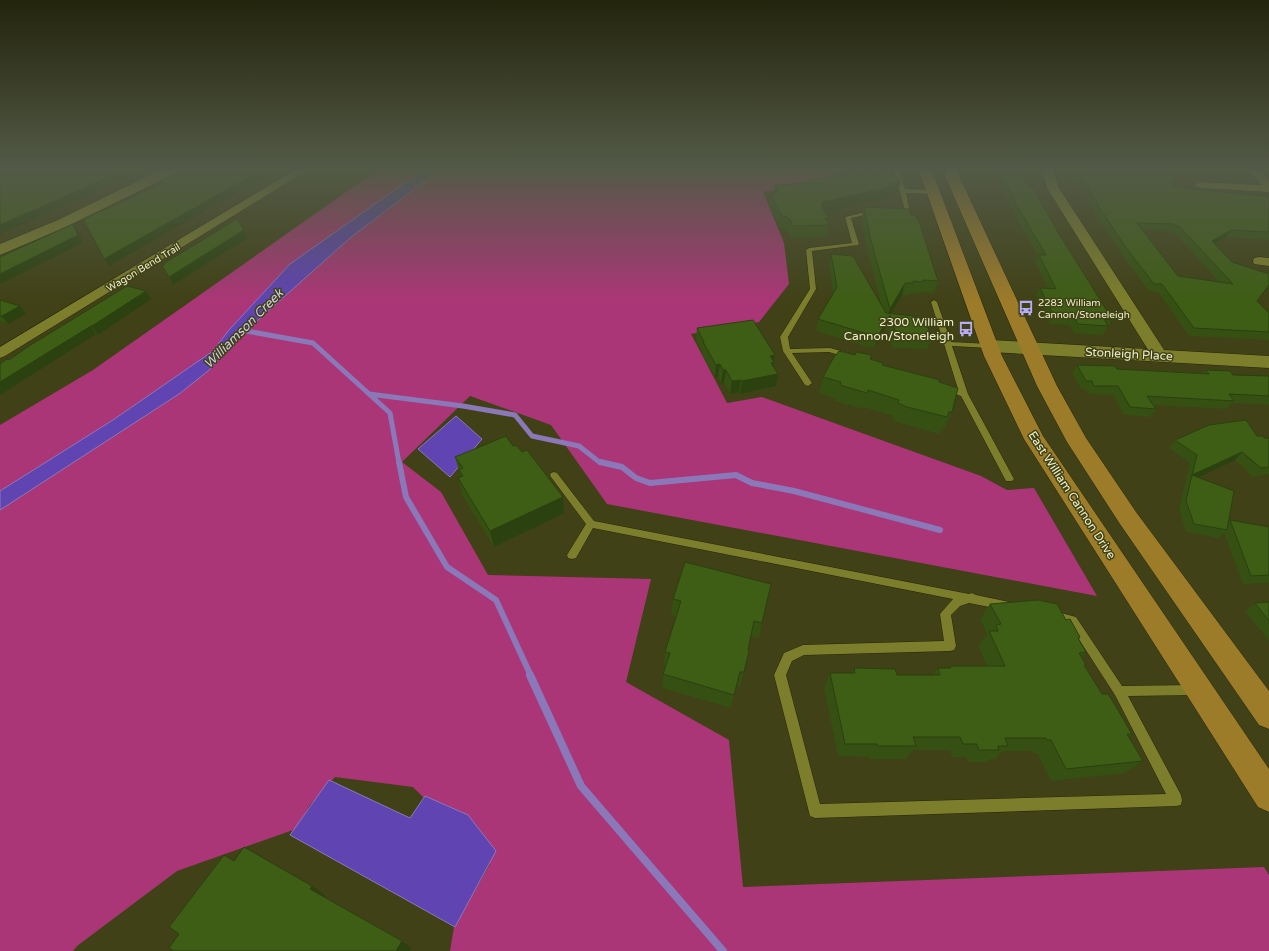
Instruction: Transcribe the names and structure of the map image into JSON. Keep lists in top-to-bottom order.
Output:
{
  "streets": {
    "main road": ["East William Cannon Drive"],
    "street": ["Wagon Bend Trail", "Stonleigh Place"]
  },
  "crossings": [
    ["Stonleigh Place", "East William Cannon Drive"]
  ],
  "water": ["Williamson Creek"],
  "places": {
    "bus stop": ["2283 William Cannon/Stoneleigh", "2300 William Cannon/Stoneleigh"]
  }
}
